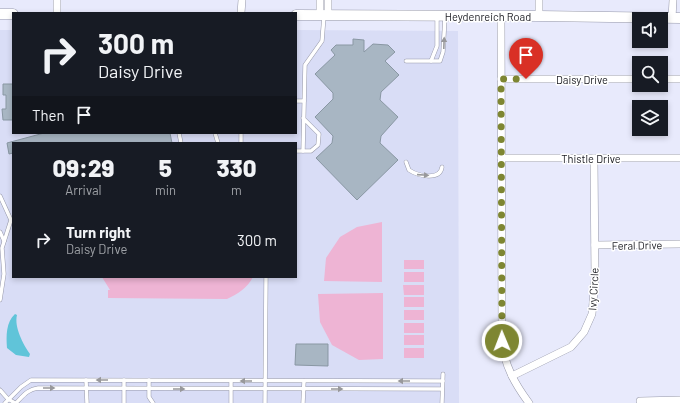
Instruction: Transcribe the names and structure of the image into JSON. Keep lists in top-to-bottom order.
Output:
{
  "streets": {
    "street": [
      "Heydenreich Road",
      "Daisy Drive",
      "Thistle Drive",
      "Feral Drive",
      "Ivy Circle"
    ]
  },
  "crossings": [
    ["Thistle Drive", "Ivy Circle"],
    ["Feral Drive", "Ivy Circle"]
  ],
  "page": {
    "turn": ["300 m", "Daisy Drive"],
    "then": "Then",
    "eta": [
      "09:29",
      "Arrival",
      "5",
      "min",
      "330",
      "m"
    ],
    "list": [
      {
        "name": "Turn right",
        "note": "Daisy Drive",
        "value": "300 m"
      }
    ]
  }
}
